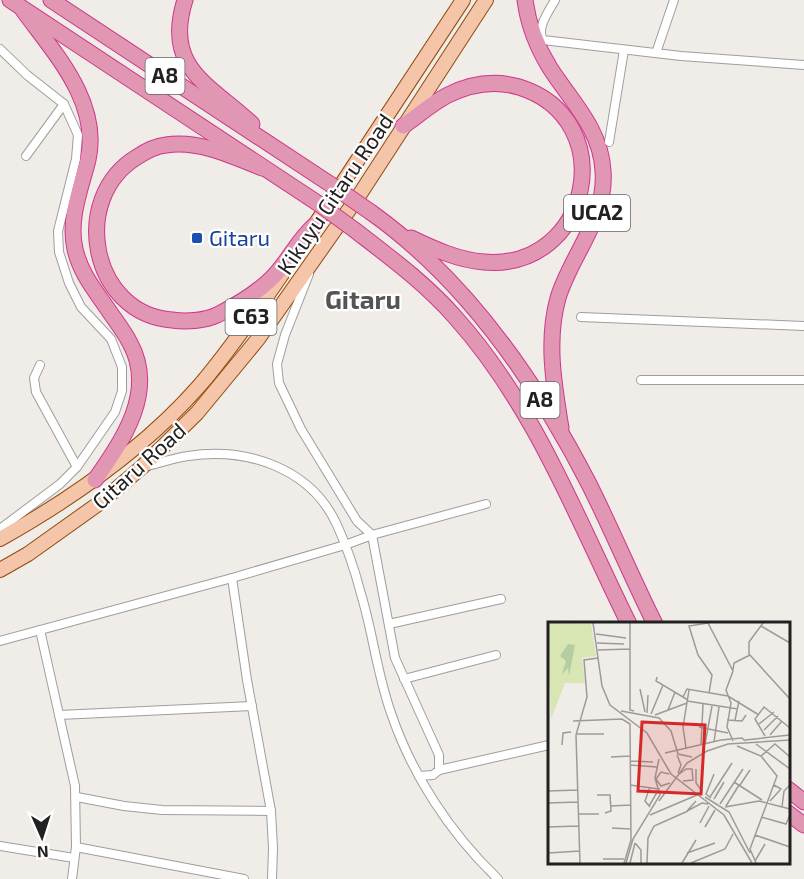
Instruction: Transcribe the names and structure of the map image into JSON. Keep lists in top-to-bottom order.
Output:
{
  "streets": {
    "highway": ["A8", "UCA2", "C63"],
    "main road": ["Kikuyu Gitaru Road", "Gitaru Road"]
  },
  "crossings": [
    ["A8", "UCA2"],
    ["A8", "C63"],
    ["Kikuyu Gitaru Road", "C63"],
    ["Kikuyu Gitaru Road", "Gitaru Road"],
    ["C63", "Gitaru Road"]
  ],
  "districts": ["Gitaru"],
  "places": {
    "transit": ["Gitaru"]
  },
  "north": "bottom"
}
